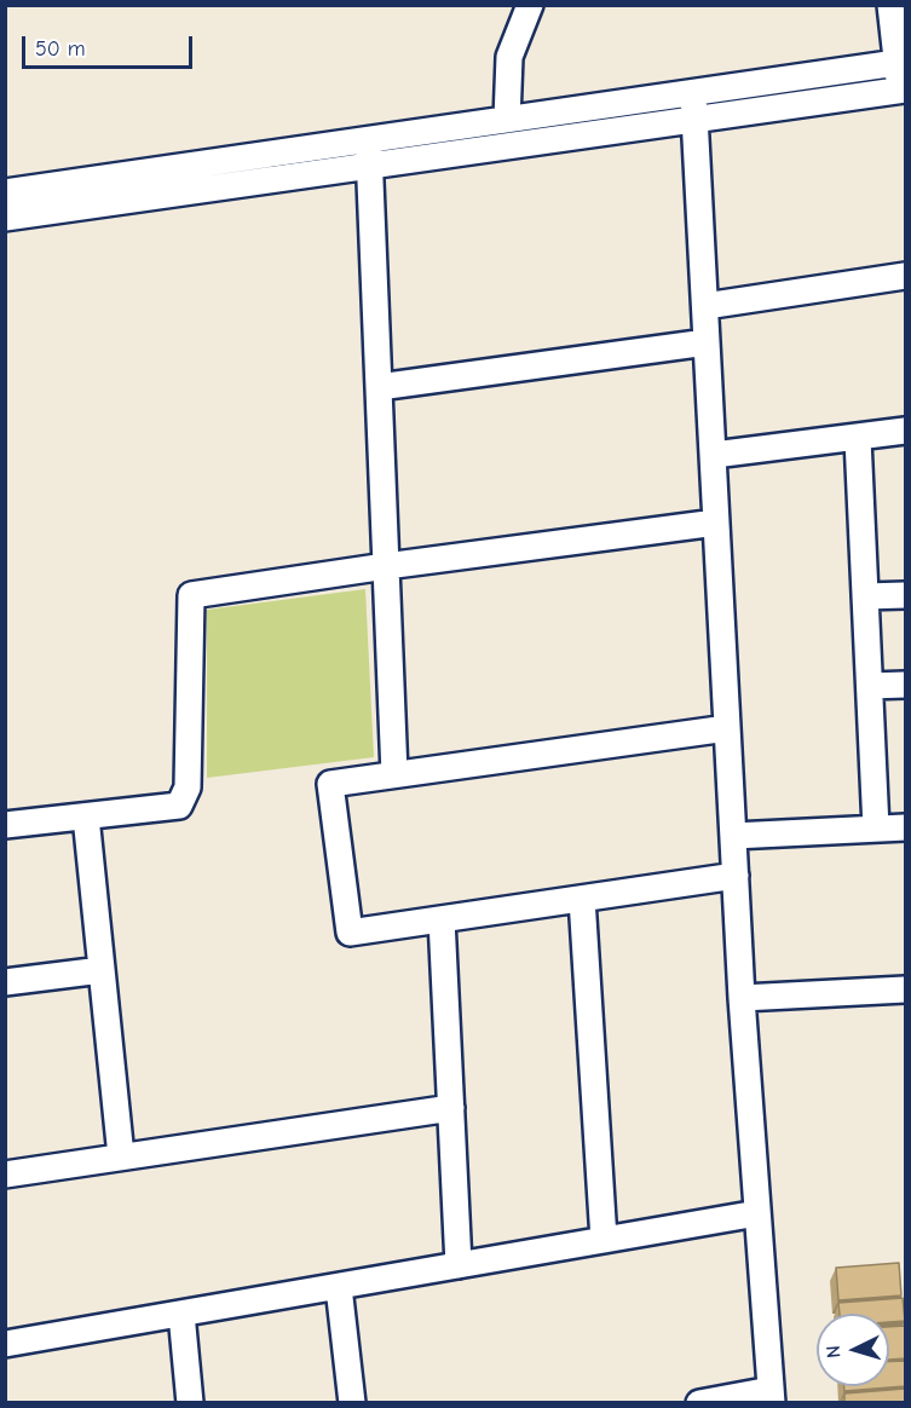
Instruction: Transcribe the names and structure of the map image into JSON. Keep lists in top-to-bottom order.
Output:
{
  "scale_bar": "50 m",
  "north": "left"
}
